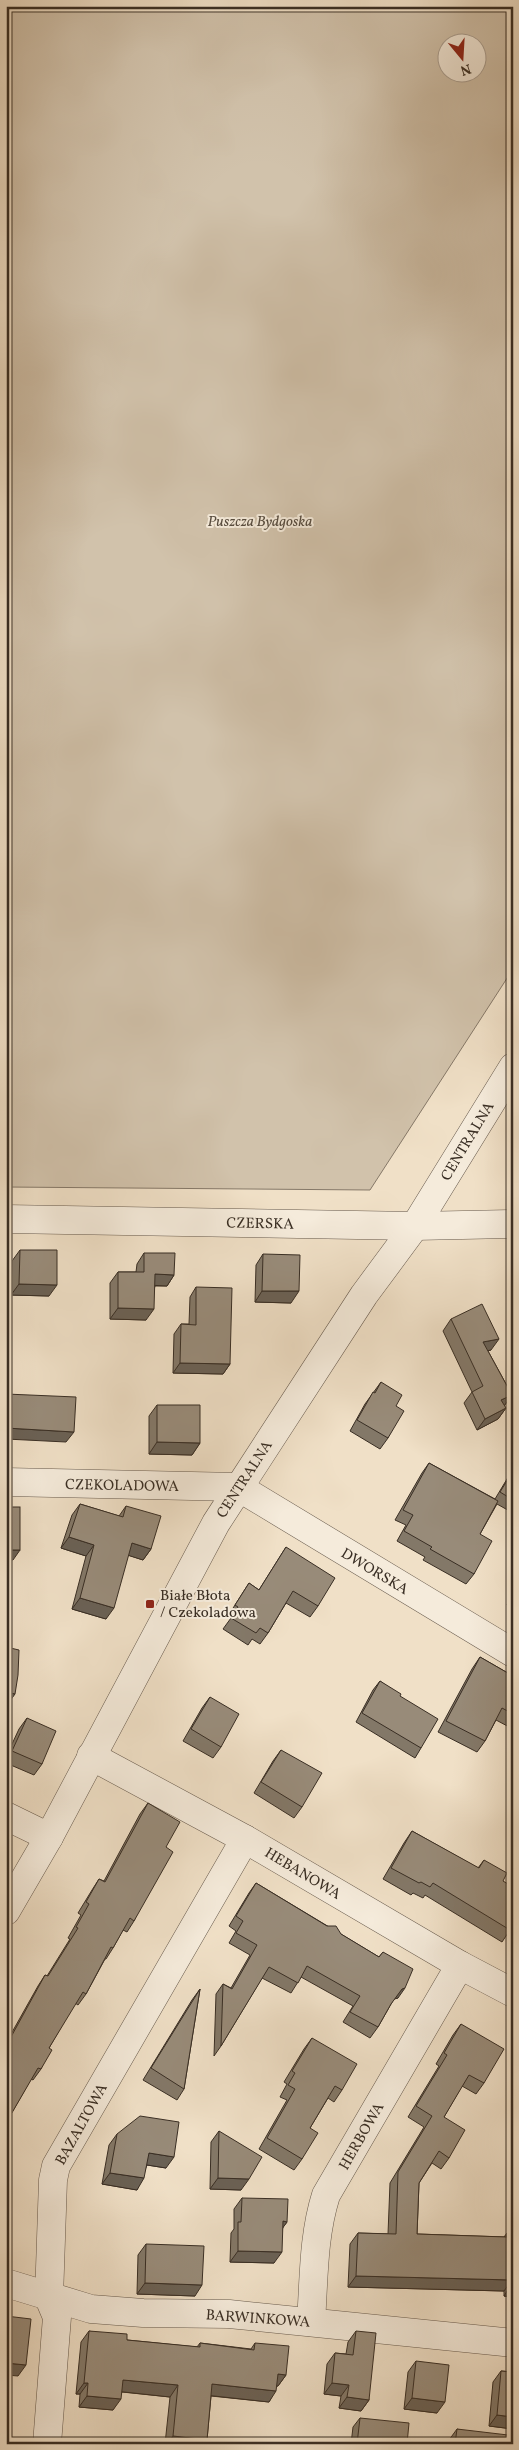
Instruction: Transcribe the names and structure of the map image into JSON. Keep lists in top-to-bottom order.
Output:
{
  "streets": {
    "street": [
      "CENTRALNA",
      "CZERSKA",
      "CZEKOLADOWA",
      "DWORSKA",
      "HEBANOWA",
      "BAZALTOWA",
      "HERBOWA",
      "BARWINKOWA"
    ]
  },
  "crossings": [
    ["CENTRALNA", "CZERSKA"],
    ["CENTRALNA", "CZEKOLADOWA"],
    ["CENTRALNA", "DWORSKA"],
    ["CENTRALNA", "HEBANOWA"],
    ["CZEKOLADOWA", "DWORSKA"],
    ["HEBANOWA", "BAZALTOWA"],
    ["HEBANOWA", "HERBOWA"],
    ["BAZALTOWA", "BARWINKOWA"],
    ["HERBOWA", "BARWINKOWA"]
  ],
  "parks": ["Puszcza Bydgoska"],
  "places": {
    "transit": ["Białe Błota / Czekoladowa"]
  },
  "north": "bottom"
}
